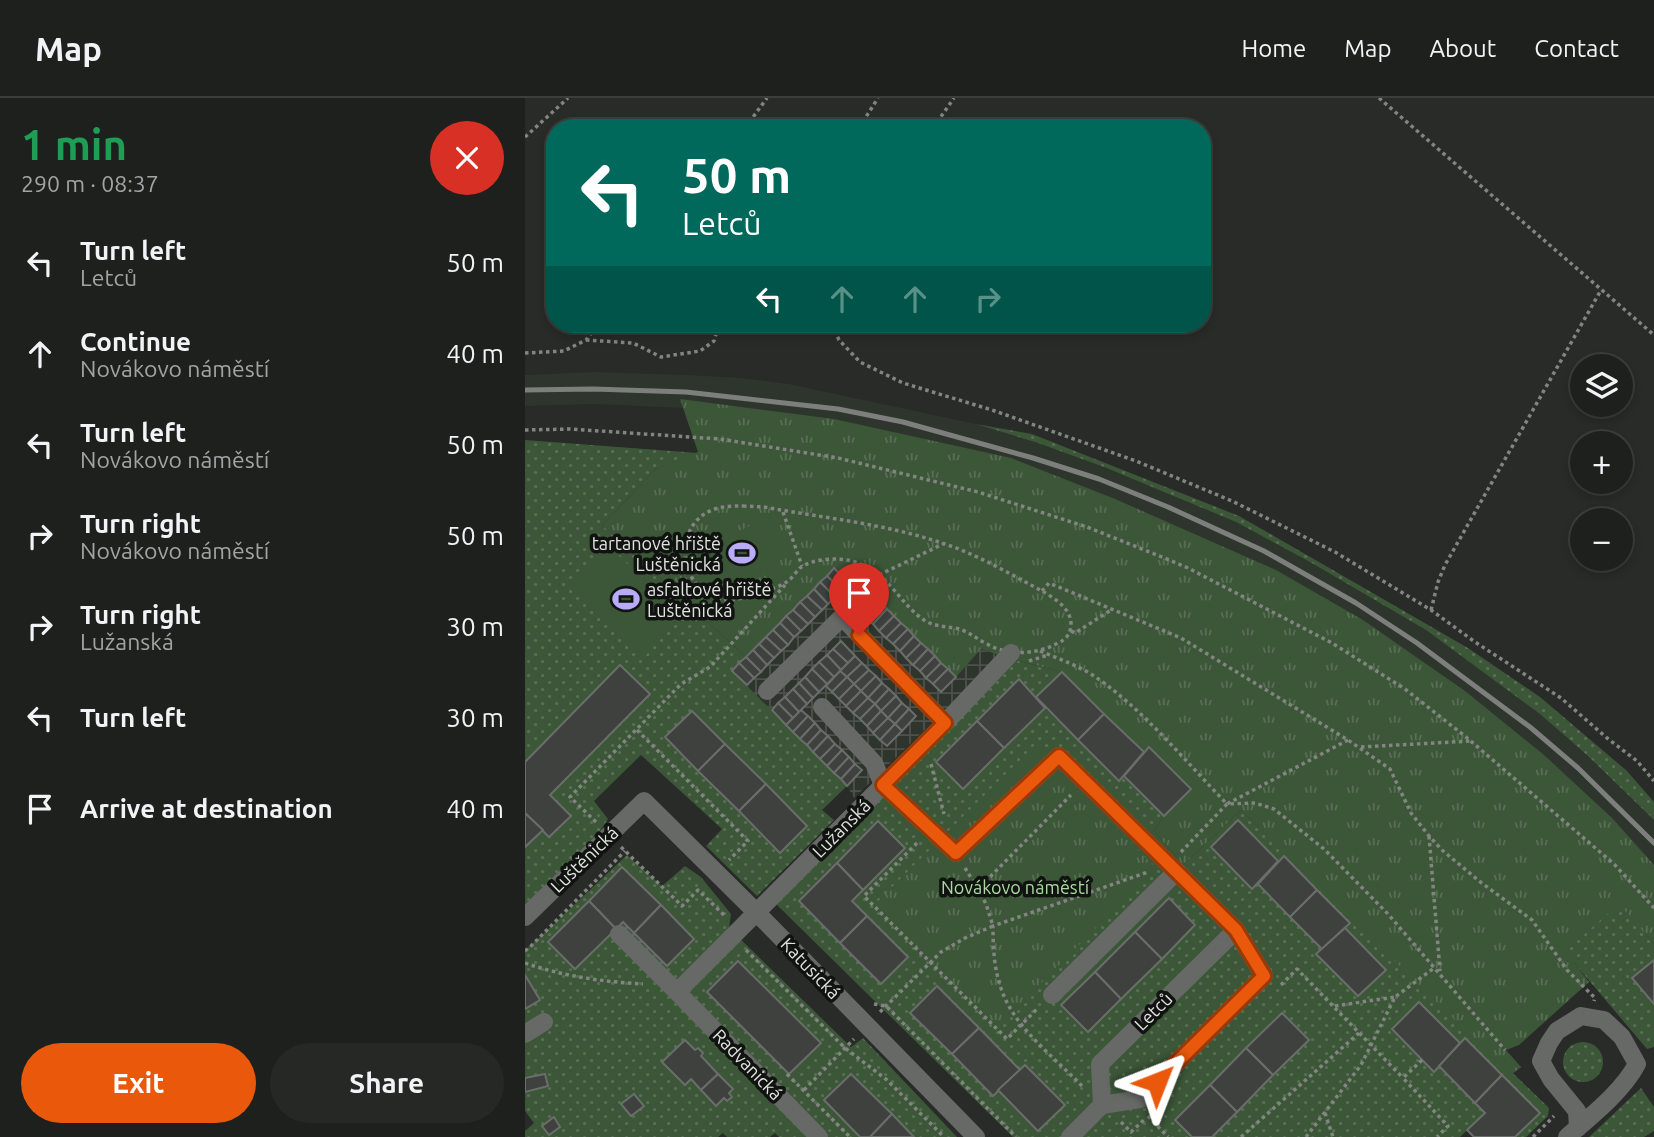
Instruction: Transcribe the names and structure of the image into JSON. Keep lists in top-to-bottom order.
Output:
{
  "streets": {
    "street": [
      "Lužanská",
      "Luštěnická",
      "Katusická",
      "Letců",
      "Radvanická"
    ]
  },
  "crossings": [
    ["Lužanská", "Katusická"],
    ["Luštěnická", "Katusická"]
  ],
  "parks": ["Novákovo náměstí"],
  "places": {
    "sports": ["tartanové hřiště Luštěnická", "asfaltové hřiště Luštěnická"]
  },
  "page": {
    "header": "Map",
    "nav": [
      "Home",
      "Map",
      "About",
      "Contact"
    ],
    "heading": ["1 min", "290 m · 08:37"],
    "turn": ["50 m", "Letců"],
    "list": [
      {
        "name": "Turn left",
        "note": "Letců",
        "value": "50 m"
      },
      {
        "name": "Continue",
        "note": "Novákovo náměstí",
        "value": "40 m"
      },
      {
        "name": "Turn left",
        "note": "Novákovo náměstí",
        "value": "50 m"
      },
      {
        "name": "Turn right",
        "note": "Novákovo náměstí",
        "value": "50 m"
      },
      {
        "name": "Turn right",
        "note": "Lužanská",
        "value": "30 m"
      },
      {
        "name": "Turn left",
        "value": "30 m"
      },
      {
        "name": "Arrive at destination",
        "value": "40 m"
      }
    ],
    "map_buttons": ["+", "−"],
    "buttons": ["Exit", "Share"]
  }
}
